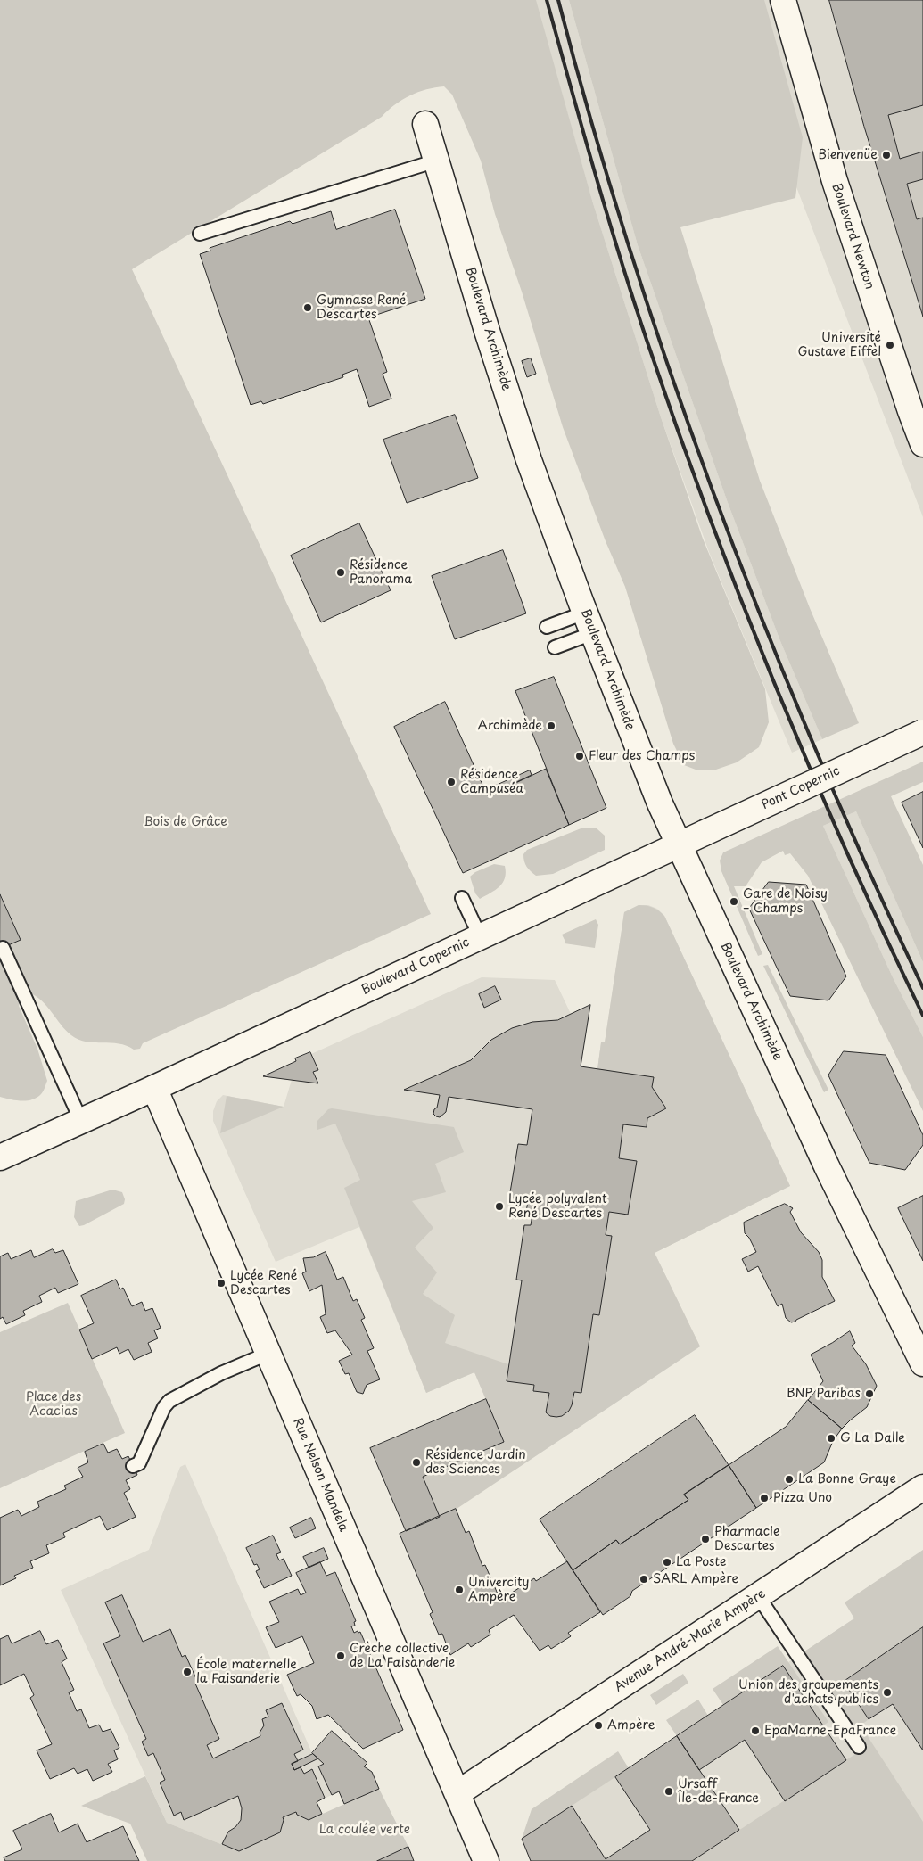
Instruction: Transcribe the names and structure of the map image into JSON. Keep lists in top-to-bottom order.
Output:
{
  "streets": {
    "street": [
      "Boulevard Newton",
      "Boulevard Archimède",
      "Pont Copernic",
      "Boulevard Copernic",
      "Rue Nelson Mandela",
      "Avenue André-Marie Ampère"
    ]
  },
  "crossings": [
    ["Boulevard Archimède", "Pont Copernic"],
    ["Boulevard Archimède", "Boulevard Copernic"],
    ["Pont Copernic", "Boulevard Copernic"],
    ["Boulevard Copernic", "Rue Nelson Mandela"],
    ["Rue Nelson Mandela", "Avenue André-Marie Ampère"]
  ],
  "parks": ["Bois de Grâce", "Place des Acacias", "La coulée verte"],
  "places": [
    "Bienvenüe",
    "Gymnase René Descartes",
    "Université Gustave Eiffel",
    "Résidence Panorama",
    "Archimède",
    "Fleur des Champs",
    "Résidence Campuséa",
    "Gare de Noisy – Champs",
    "Lycée polyvalent René Descartes",
    "Lycée René Descartes",
    "BNP Paribas",
    "G La Dalle",
    "Résidence Jardin des Sciences",
    "La Bonne Graye",
    "Pizza Uno",
    "Pharmacie Descartes",
    "La Poste",
    "SARL Ampère",
    "Univercity Ampère",
    "Crèche collective de La Faisanderie",
    "École maternelle la Faisanderie",
    "Union des groupements d'achats publics",
    "Ampère",
    "EpaMarne-EpaFrance",
    "Ursaff Île-de-France"
  ]
}
